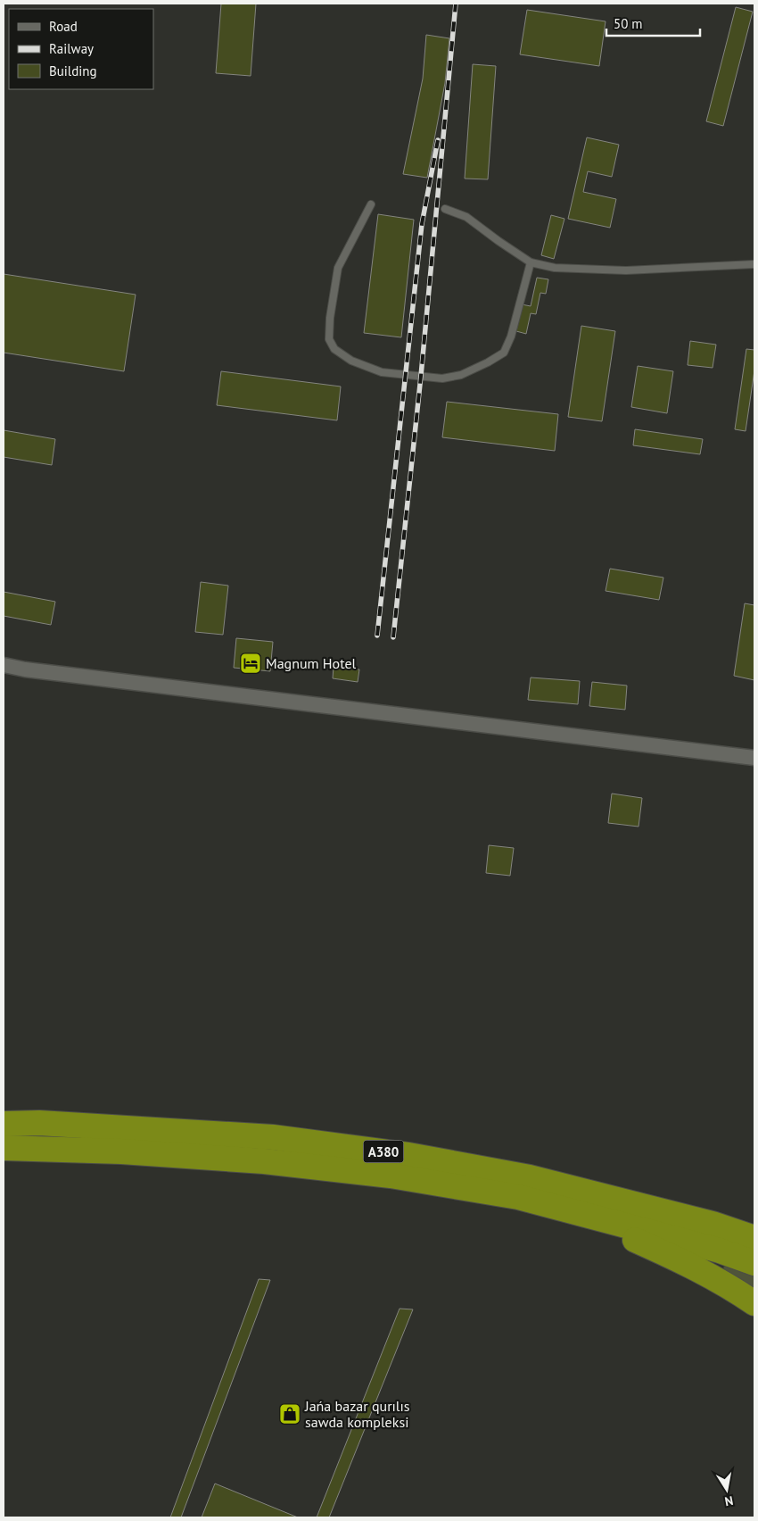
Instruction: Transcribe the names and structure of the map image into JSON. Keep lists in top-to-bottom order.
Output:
{
  "streets": {
    "highway": ["A380"]
  },
  "places": {
    "hotel": ["Magnum Hotel"],
    "shop": ["Jańa bazar qurılıs sawda kompleksi"]
  },
  "legend": ["Road", "Railway", "Building"],
  "scale_bar": "50 m",
  "north": "bottom"
}
